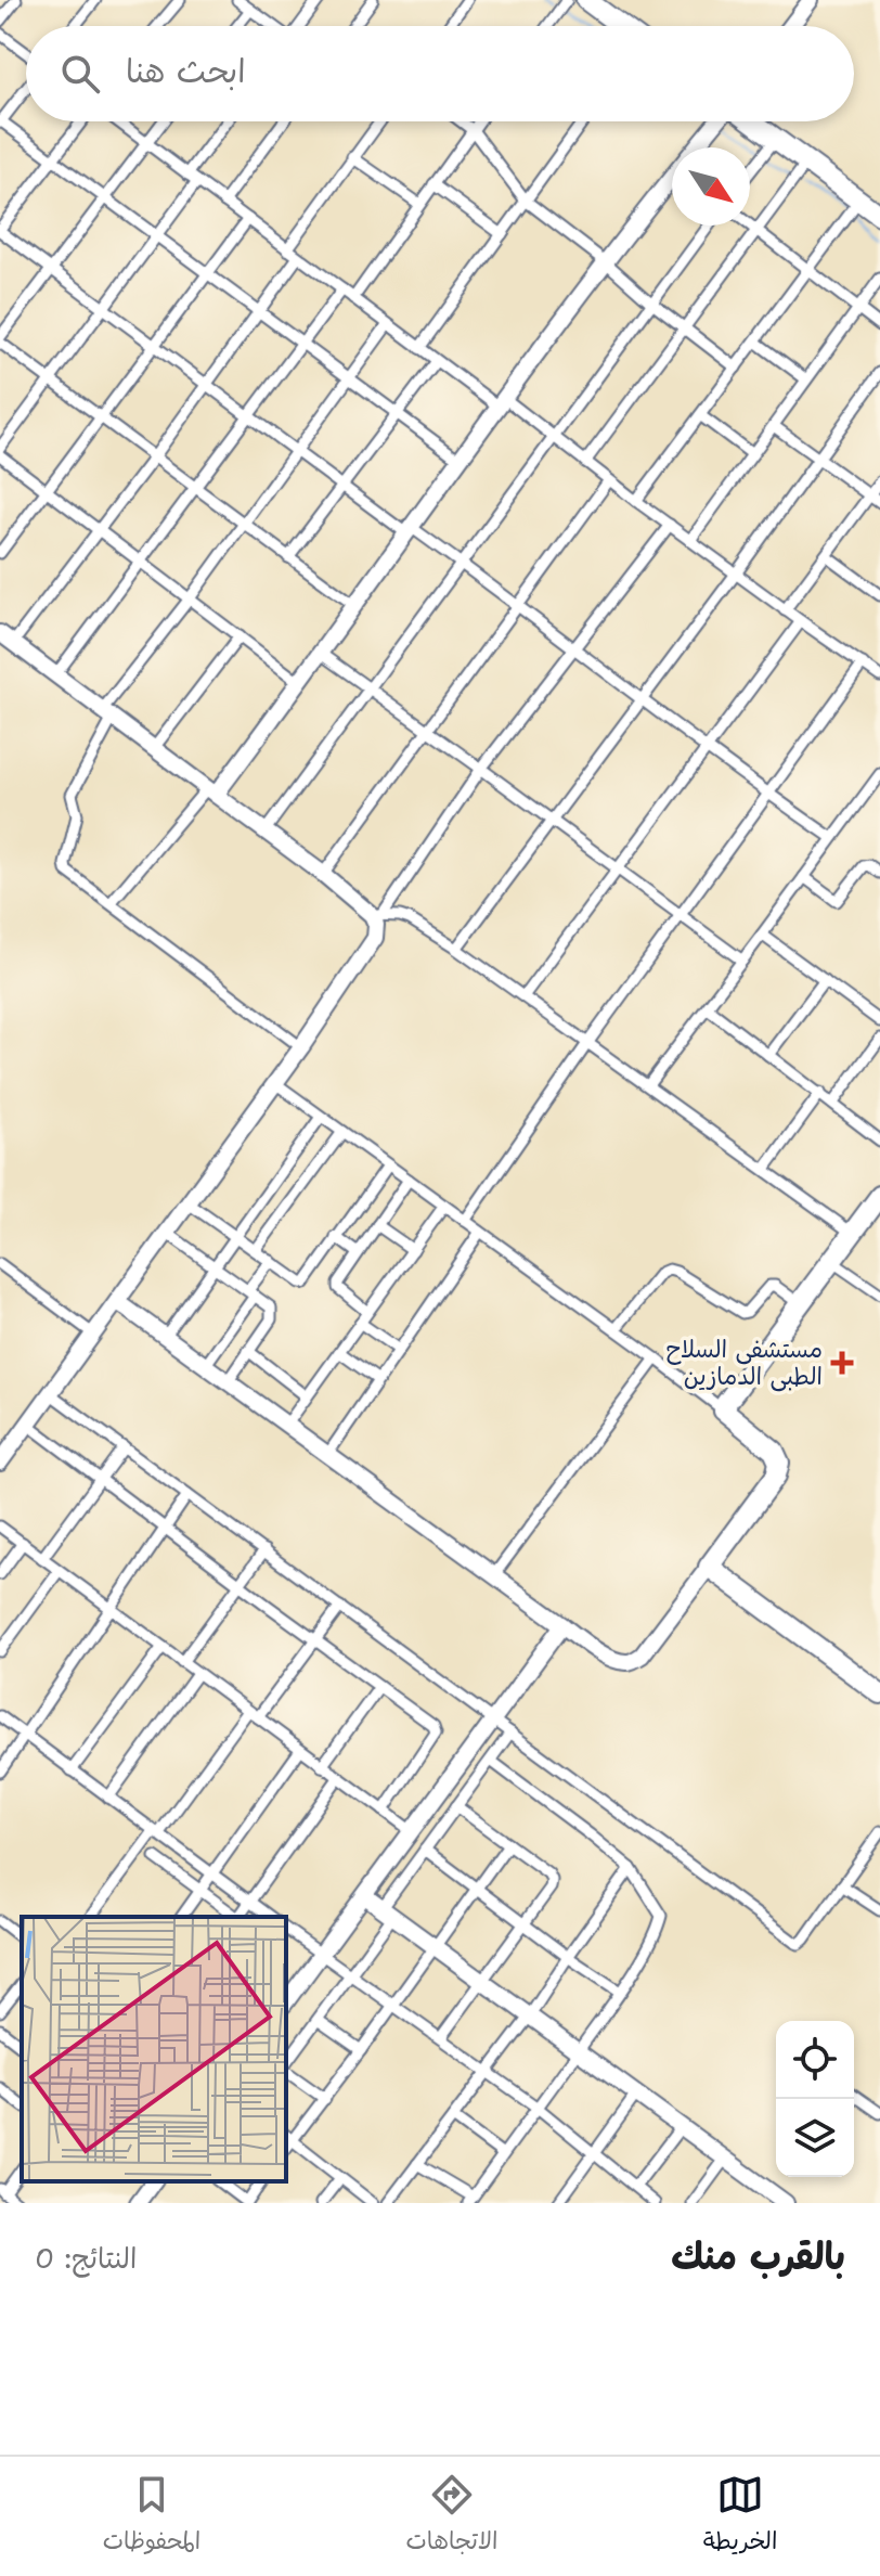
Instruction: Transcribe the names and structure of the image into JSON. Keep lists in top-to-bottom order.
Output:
{
  "places": {
    "health": ["مستشفى السلاح الطبى الدمازين"]
  },
  "north": "bottom right",
  "page": {
    "search": "ابحث هنا",
    "heading": ["بالقرب منك", "النتائج: 0"],
    "nav": ["الخريطة", "الاتجاهات", "المحفوظات"]
  }
}
